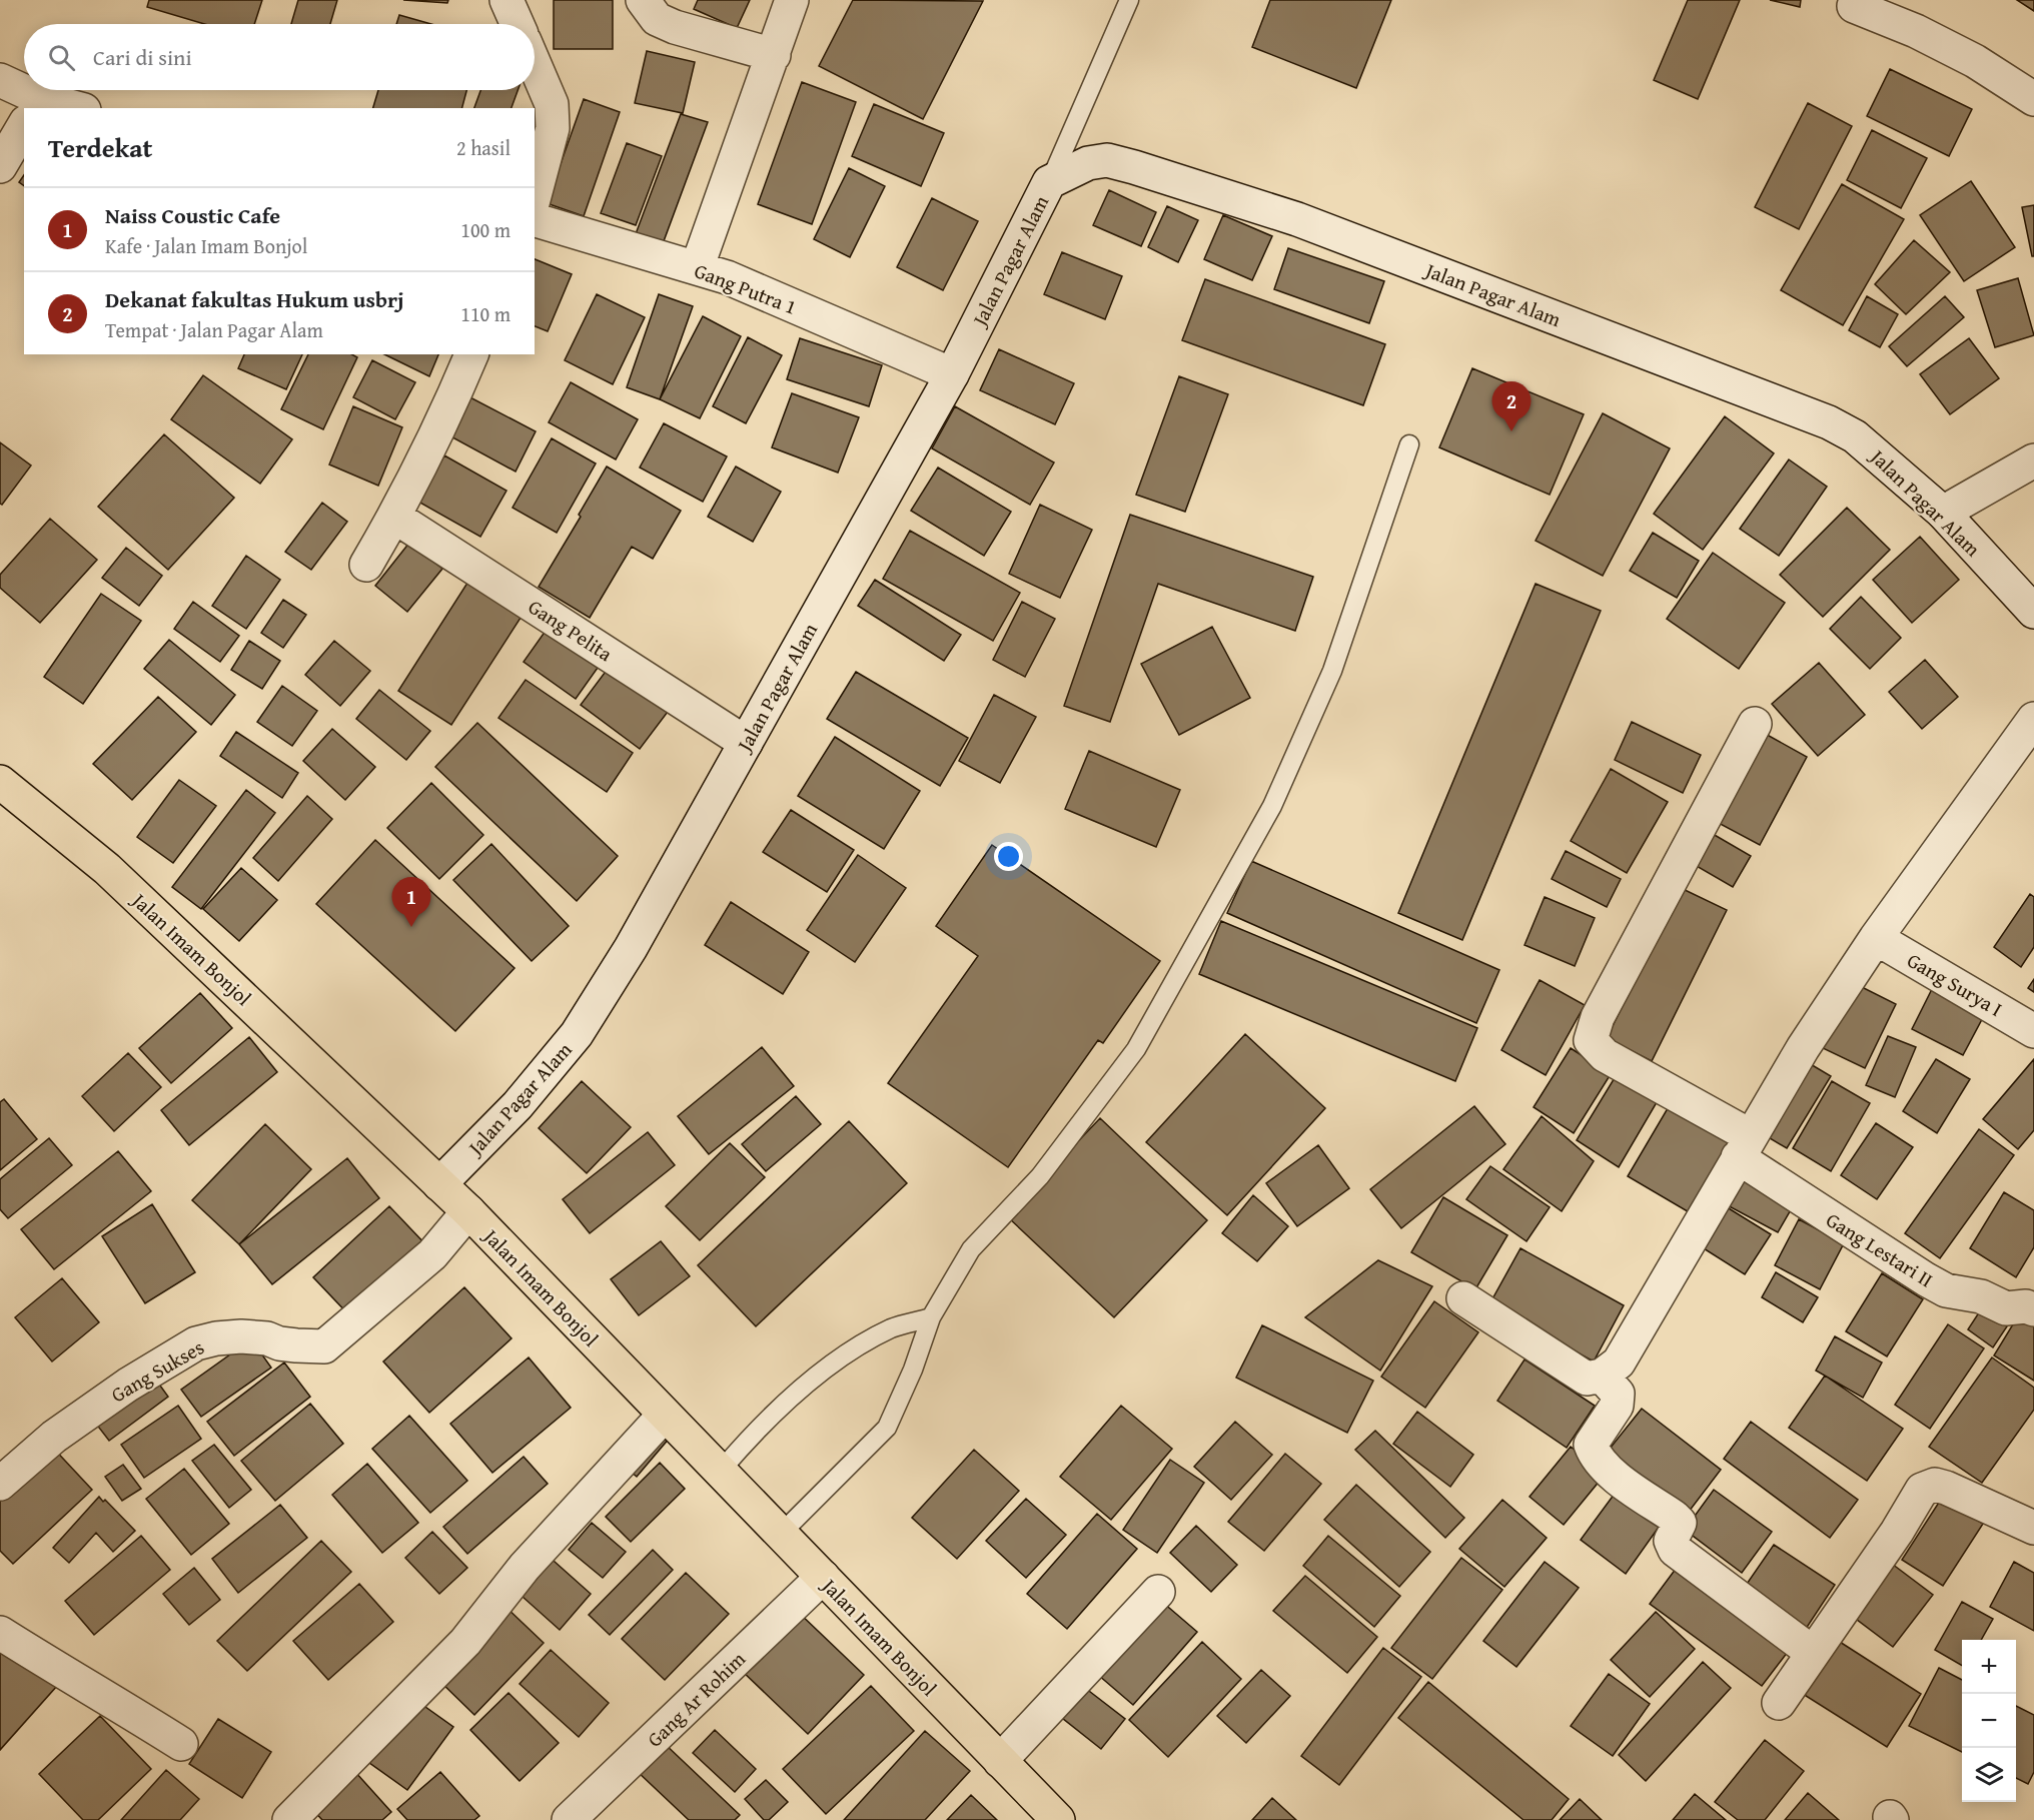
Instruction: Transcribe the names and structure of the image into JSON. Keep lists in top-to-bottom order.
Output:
{
  "streets": {
    "highway": ["Jalan Imam Bonjol"],
    "street": [
      "Jalan Pagar Alam",
      "Gang Putra 1",
      "Gang Pelita",
      "Gang Surya I",
      "Gang Lestari II",
      "Gang Sukses",
      "Gang Ar Rohim"
    ]
  },
  "crossings": [
    ["Jalan Pagar Alam", "Gang Putra 1"],
    ["Jalan Pagar Alam", "Gang Pelita"],
    ["Jalan Pagar Alam", "Jalan Imam Bonjol"],
    ["Jalan Imam Bonjol", "Gang Sukses"],
    ["Jalan Imam Bonjol", "Gang Ar Rohim"]
  ],
  "page": {
    "search": "Cari di sini",
    "heading": ["Terdekat", "2 hasil"],
    "list": [
      {
        "mark": "1",
        "name": "Naiss Coustic Cafe",
        "note": "Kafe · Jalan Imam Bonjol",
        "value": "100 m"
      },
      {
        "mark": "2",
        "name": "Dekanat fakultas Hukum usbrj",
        "note": "Tempat · Jalan Pagar Alam",
        "value": "110 m"
      }
    ],
    "pins": ["2", "1"],
    "map_buttons": ["+", "−"]
  }
}
